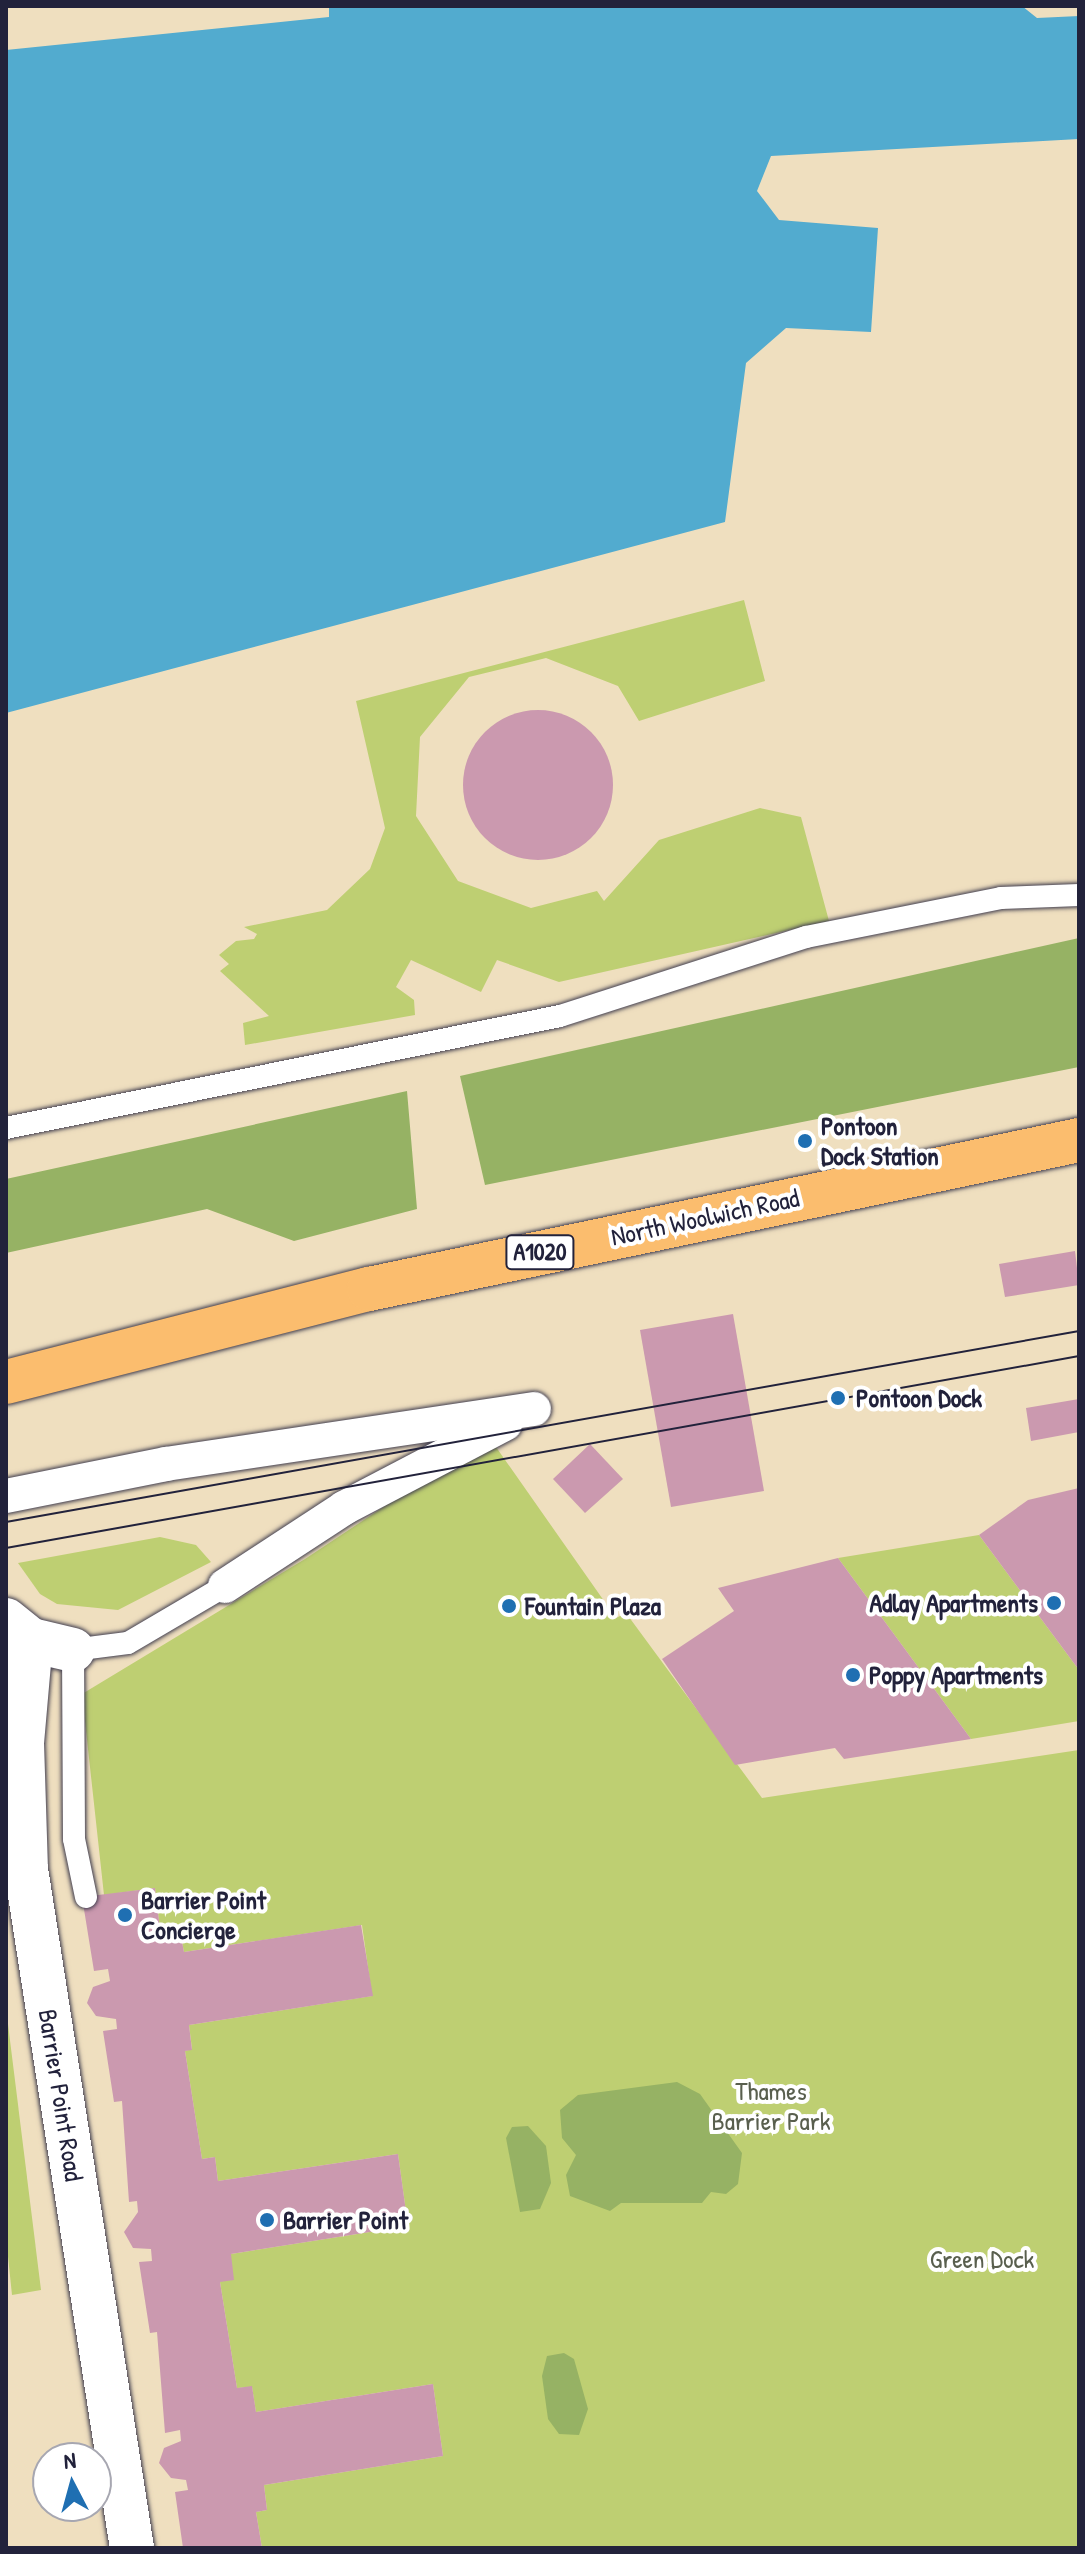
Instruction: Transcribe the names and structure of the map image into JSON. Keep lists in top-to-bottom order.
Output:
{
  "streets": {
    "main road": ["North Woolwich Road", "A1020"],
    "street": ["Barrier Point Road"]
  },
  "parks": ["Thames Barrier Park", "Green Dock"],
  "places": [
    "Pontoon Dock Station",
    "Pontoon Dock",
    "Adlay Apartments",
    "Fountain Plaza",
    "Poppy Apartments",
    "Barrier Point Concierge",
    "Barrier Point"
  ],
  "north": "top"
}
